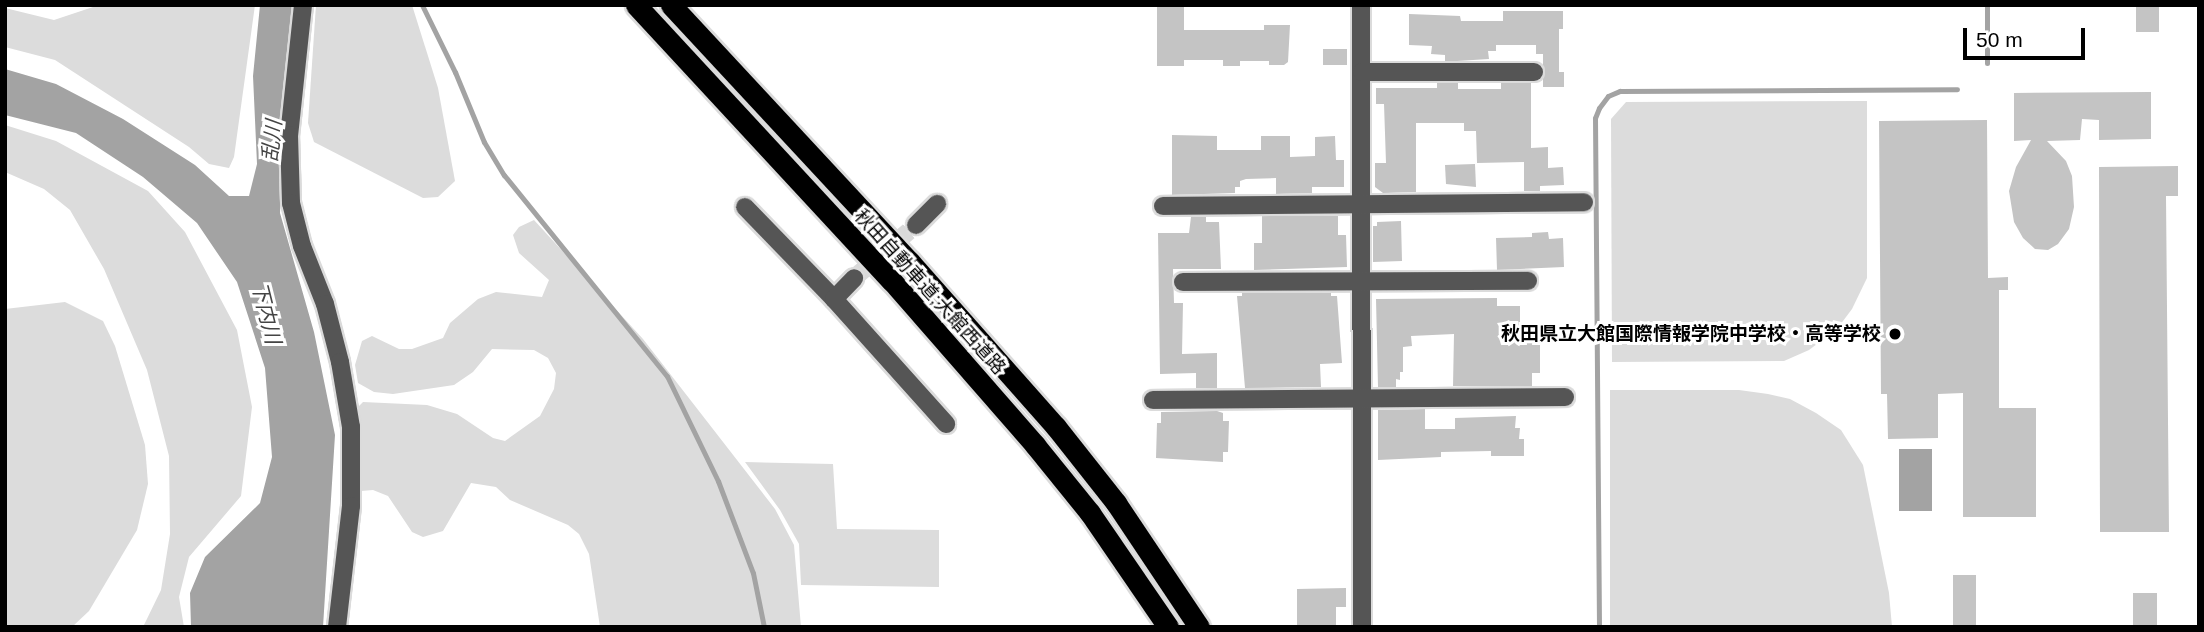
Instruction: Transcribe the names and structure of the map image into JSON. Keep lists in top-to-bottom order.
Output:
{
  "streets": {
    "highway": ["秋田自動車道;大館西道路"]
  },
  "water": ["乱川", "下内川"],
  "places": ["秋田県立大館国際情報学院中学校・高等学校"],
  "scale_bar": "50 m"
}
